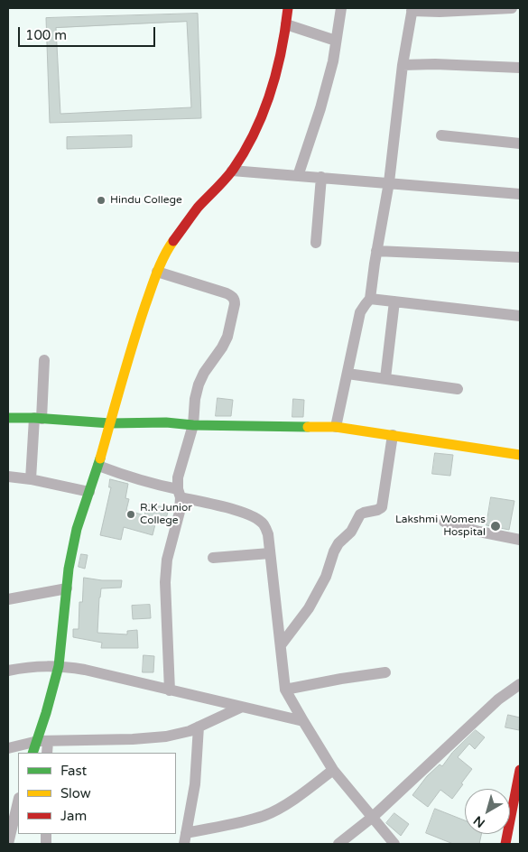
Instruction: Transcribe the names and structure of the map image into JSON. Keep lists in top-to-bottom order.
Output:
{
  "places": ["Hindu College", "R.K Junior College", "Lakshmi Womens Hospital"],
  "legend": ["Fast", "Slow", "Jam"],
  "scale_bar": "100 m",
  "north": "bottom left"
}
